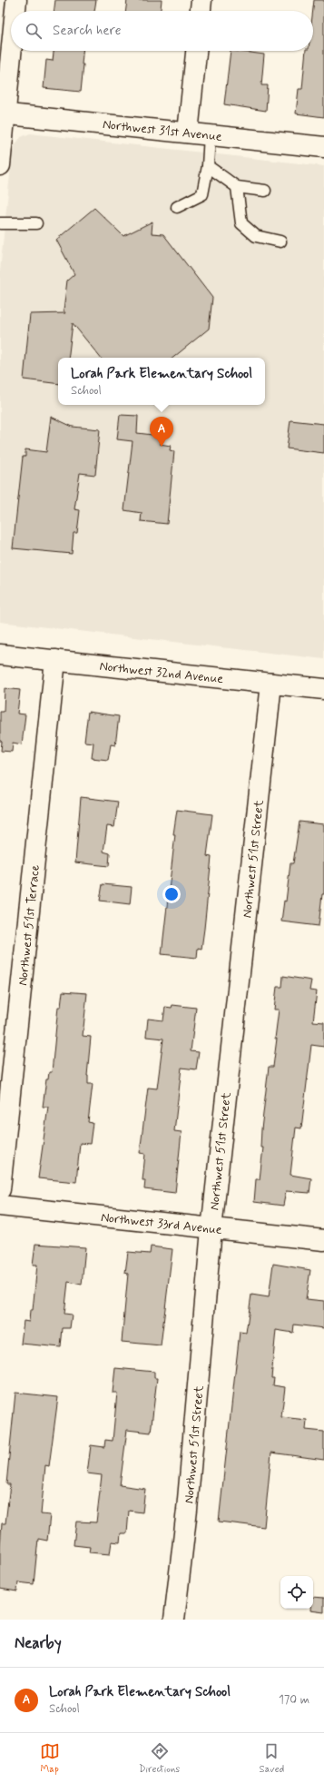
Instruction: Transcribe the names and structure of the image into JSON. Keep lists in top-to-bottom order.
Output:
{
  "streets": {
    "street": [
      "Northwest 31st Avenue",
      "Northwest 32nd Avenue",
      "Northwest 51st Street",
      "Northwest 51st Terrace",
      "Northwest 33rd Avenue"
    ]
  },
  "crossings": [
    ["Northwest 32nd Avenue", "Northwest 51st Street"],
    ["Northwest 32nd Avenue", "Northwest 51st Terrace"],
    ["Northwest 51st Street", "Northwest 33rd Avenue"]
  ],
  "page": {
    "search": "Search here",
    "popup": ["Lorah Park Elementary School", "School"],
    "pins": "A",
    "heading": "Nearby",
    "list": [
      {
        "mark": "A",
        "name": "Lorah Park Elementary School",
        "note": "School",
        "value": "170 m"
      }
    ],
    "nav": ["Map", "Directions", "Saved"]
  }
}
